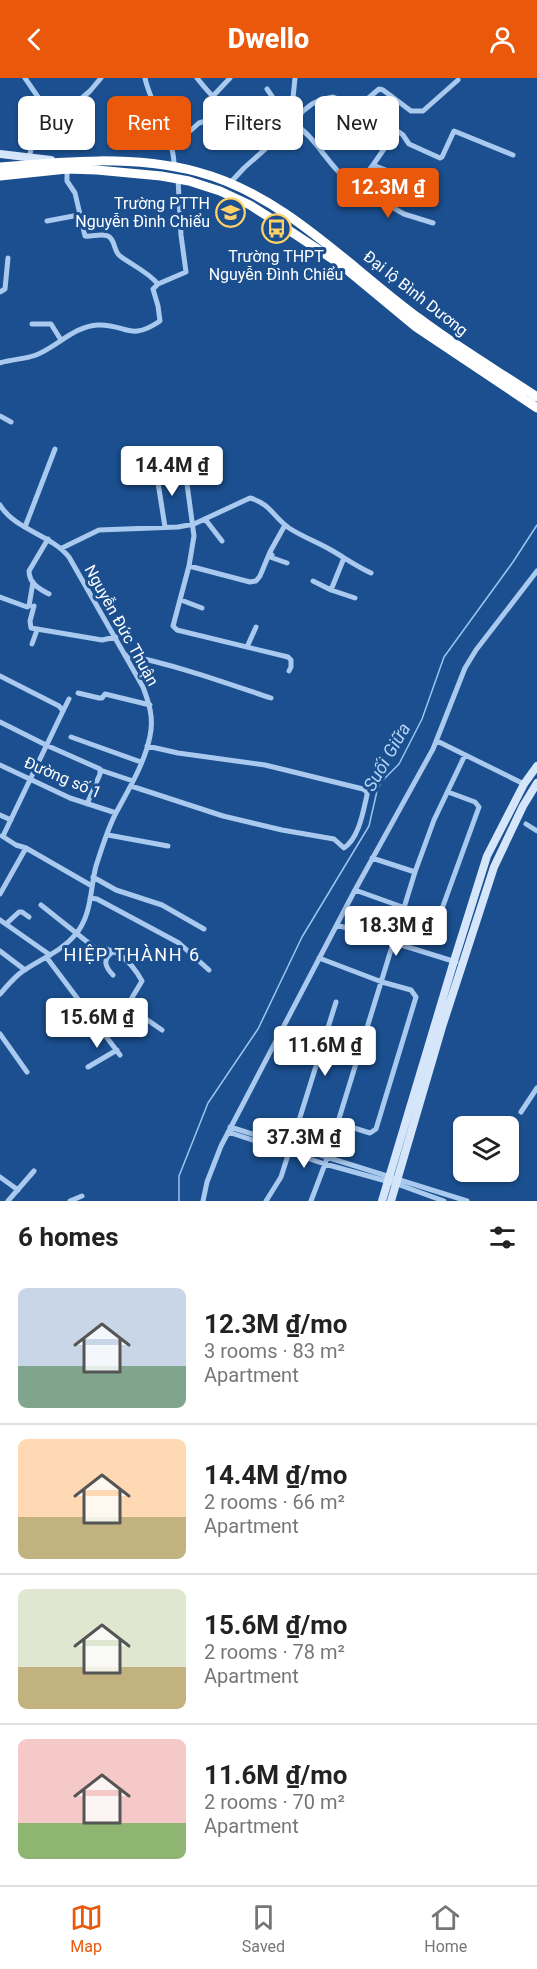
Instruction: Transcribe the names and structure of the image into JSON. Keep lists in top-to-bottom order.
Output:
{
  "streets": {
    "highway": ["Đại lộ Bình Dương"],
    "street": ["Nguyễn Đức Thuận", "Đường số 1"]
  },
  "crossings": [
    ["Nguyễn Đức Thuận", "Đường số 1"]
  ],
  "districts": ["HIỆP THÀNH 6"],
  "water": ["Suối Giữa"],
  "places": {
    "school or university": ["Trường PTTH Nguyễn Đình Chiểu"],
    "bus stop": ["Trường THPT Nguyễn Đình Chiểu"]
  },
  "page": {
    "header": "Dwello",
    "chip": [
      "Buy",
      "Rent",
      "Filters",
      "New"
    ],
    "price": [
      "12.3M ₫",
      "14.4M ₫",
      "18.3M ₫",
      "15.6M ₫",
      "11.6M ₫",
      "37.3M ₫"
    ],
    "heading": "6 homes",
    "list": [
      {
        "name": "12.3M ₫/mo",
        "note": "3 rooms · 83 m² · Apartment"
      },
      {
        "name": "14.4M ₫/mo",
        "note": "2 rooms · 66 m² · Apartment"
      },
      {
        "name": "15.6M ₫/mo",
        "note": "2 rooms · 78 m² · Apartment"
      },
      {
        "name": "11.6M ₫/mo",
        "note": "2 rooms · 70 m² · Apartment"
      }
    ],
    "tabs": ["Map", "Saved", "Home"]
  }
}
